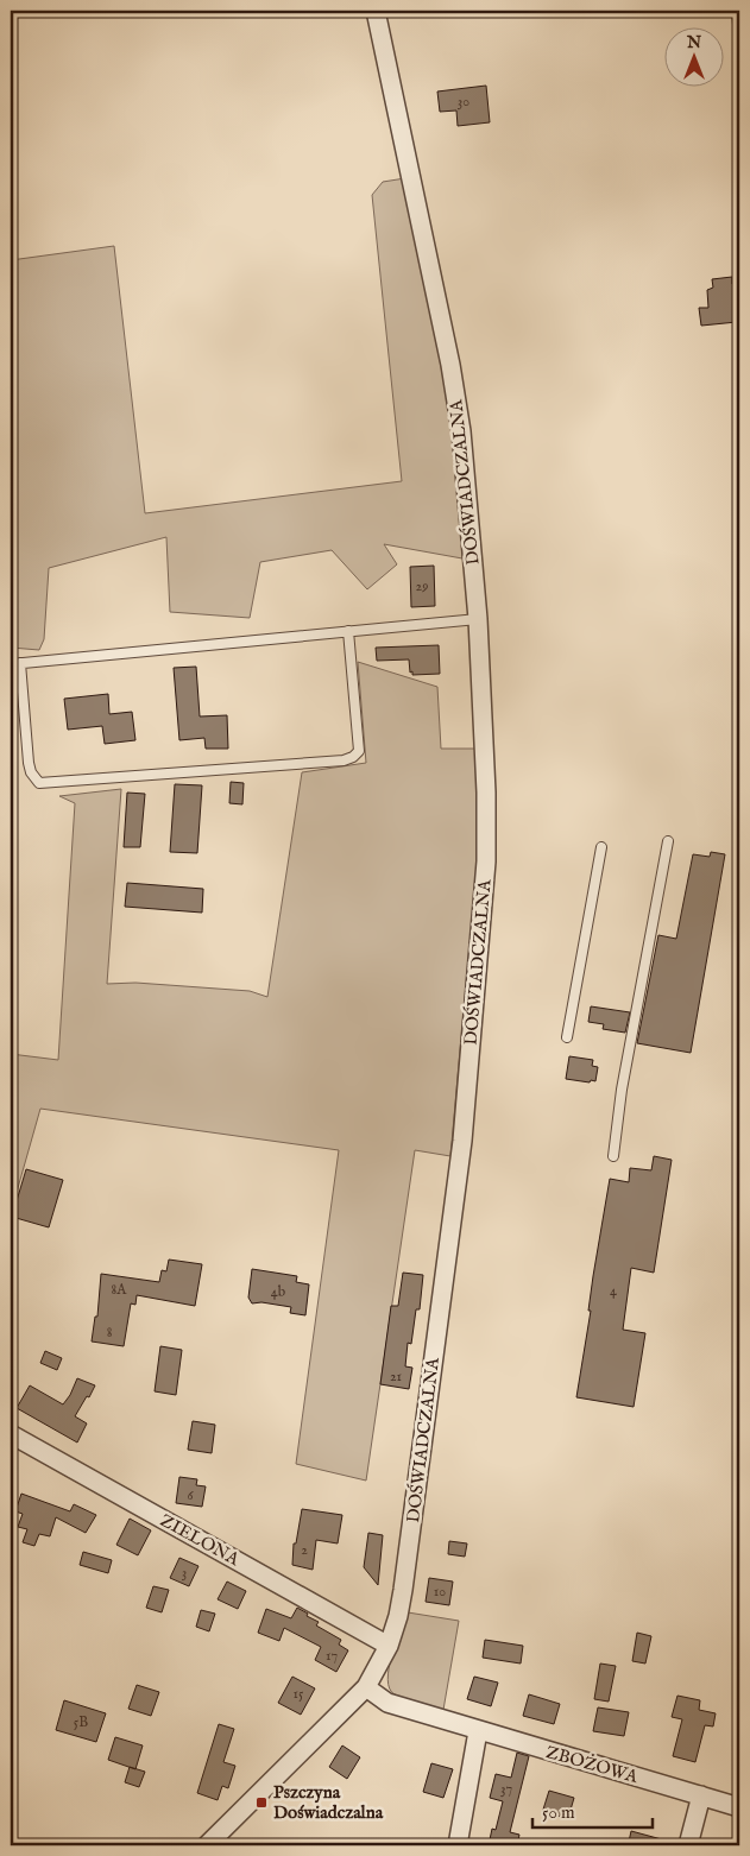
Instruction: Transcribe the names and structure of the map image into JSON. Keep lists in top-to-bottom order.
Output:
{
  "streets": {
    "street": ["DOŚWIADCZALNA", "ZIELONA", "ZBOŻOWA"]
  },
  "crossings": [
    ["DOŚWIADCZALNA", "ZIELONA"],
    ["DOŚWIADCZALNA", "ZBOŻOWA"]
  ],
  "places": {
    "transit": ["Pszczyna Doświadczalna"]
  },
  "house_numbers": [
    "30",
    "29",
    "8A",
    "4",
    "4b",
    "8",
    "21",
    "6",
    "2",
    "3",
    "10",
    "17",
    "15",
    "5B",
    "37"
  ],
  "scale_bar": "50 m",
  "north": "top"
}
